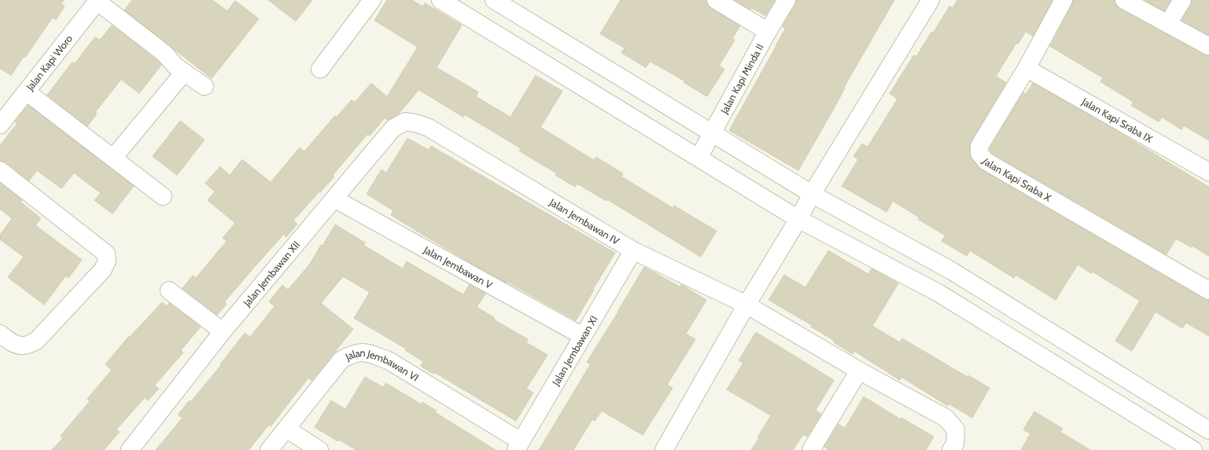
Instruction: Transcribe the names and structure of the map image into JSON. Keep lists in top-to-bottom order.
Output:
{
  "streets": {
    "street": [
      "Jalan Kapi Woro",
      "Jalan Kapi Minda II",
      "Jalan Kapi Sraba IX",
      "Jalan Kapi Sraba X",
      "Jalan Jembawan IV",
      "Jalan Jembawan V",
      "Jalan Jembawan XII",
      "Jalan Jembawan XI",
      "Jalan Jembawan VI"
    ]
  },
  "crossings": [
    ["Jalan Kapi Sraba IX", "Jalan Kapi Sraba X"],
    ["Jalan Jembawan IV", "Jalan Jembawan XII"],
    ["Jalan Jembawan IV", "Jalan Jembawan XI"],
    ["Jalan Jembawan V", "Jalan Jembawan XII"],
    ["Jalan Jembawan V", "Jalan Jembawan XI"],
    ["Jalan Jembawan XI", "Jalan Jembawan VI"]
  ]
}
